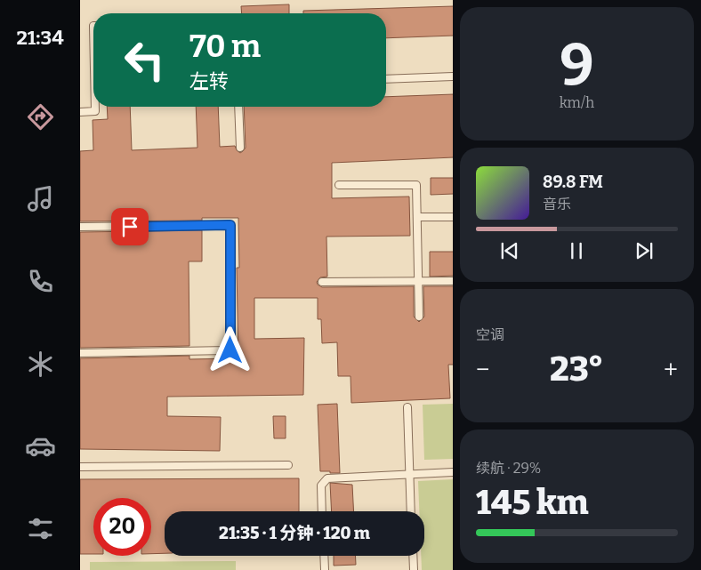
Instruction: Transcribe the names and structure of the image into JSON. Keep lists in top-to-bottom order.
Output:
{
  "page": {
    "tabs": "21:34",
    "tile": [
      ["9", "km/h"],
      "空调",
      ["续航 · 29%", "145 km"]
    ],
    "turn": ["70 m", "左转"],
    "song": ["89.8 FM", "音乐"],
    "heat": ["−", "23°", "+"],
    "limit": "20",
    "trip": "21:35 · 1 分钟 · 120 m"
  }
}
